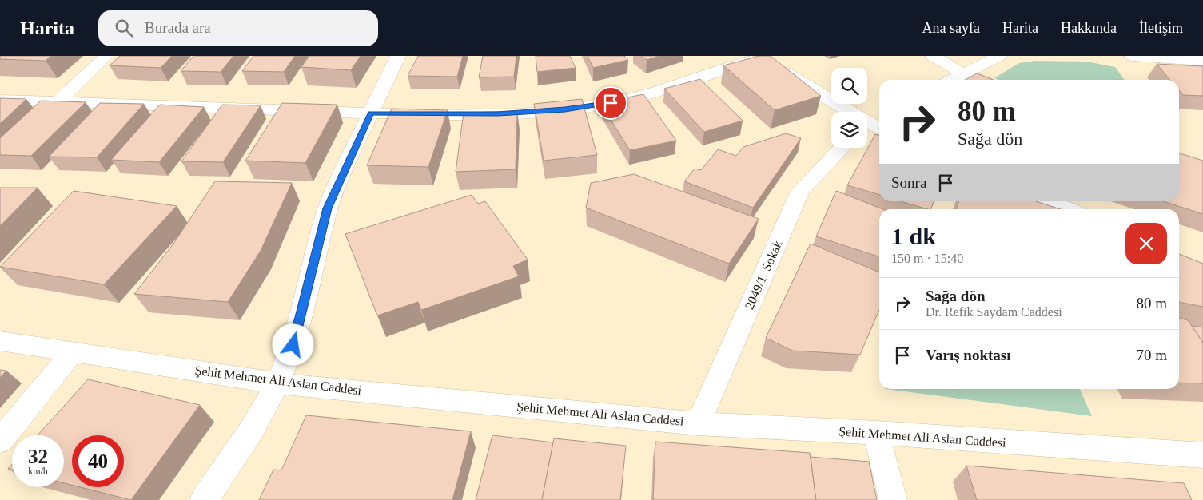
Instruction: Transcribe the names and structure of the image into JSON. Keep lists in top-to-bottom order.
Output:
{
  "streets": {
    "street": ["2049/1. Sokak", "Şehit Mehmet Ali Aslan Caddesi"]
  },
  "crossings": [
    ["2049/1. Sokak", "Şehit Mehmet Ali Aslan Caddesi"]
  ],
  "page": {
    "header": "Harita",
    "search": "Burada ara",
    "nav": [
      "Ana sayfa",
      "Harita",
      "Hakkında",
      "İletişim"
    ],
    "turn": ["80 m", "Sağa dön"],
    "then": "Sonra",
    "heading": ["1 dk", "150 m · 15:40"],
    "list": [
      {
        "name": "Sağa dön",
        "note": "Dr. Refik Saydam Caddesi",
        "value": "80 m"
      },
      {
        "name": "Varış noktası",
        "value": "70 m"
      }
    ],
    "speed": "32 km/h",
    "limit": "40"
  }
}
